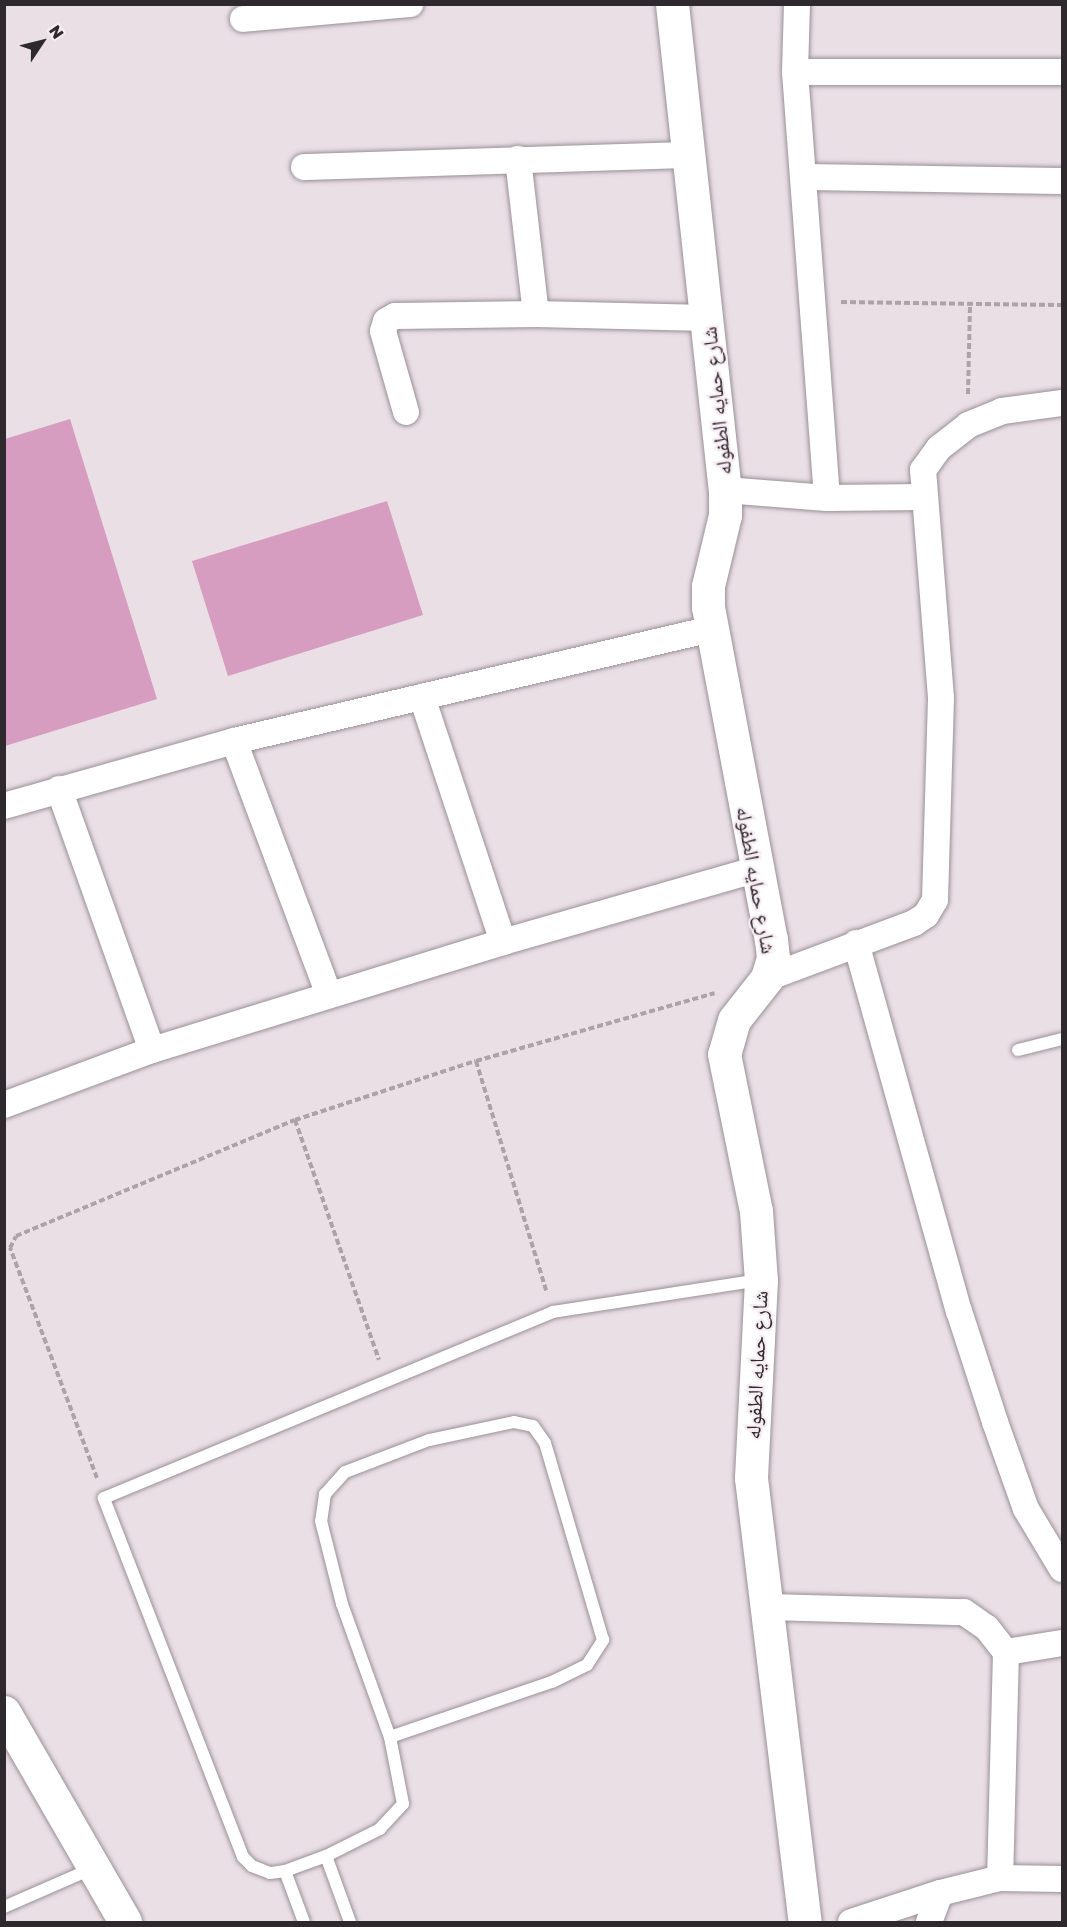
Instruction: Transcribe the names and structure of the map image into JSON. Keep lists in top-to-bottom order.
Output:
{
  "streets": {
    "street": ["شارع حمايه الطفوله"]
  },
  "north": "top right"
}
